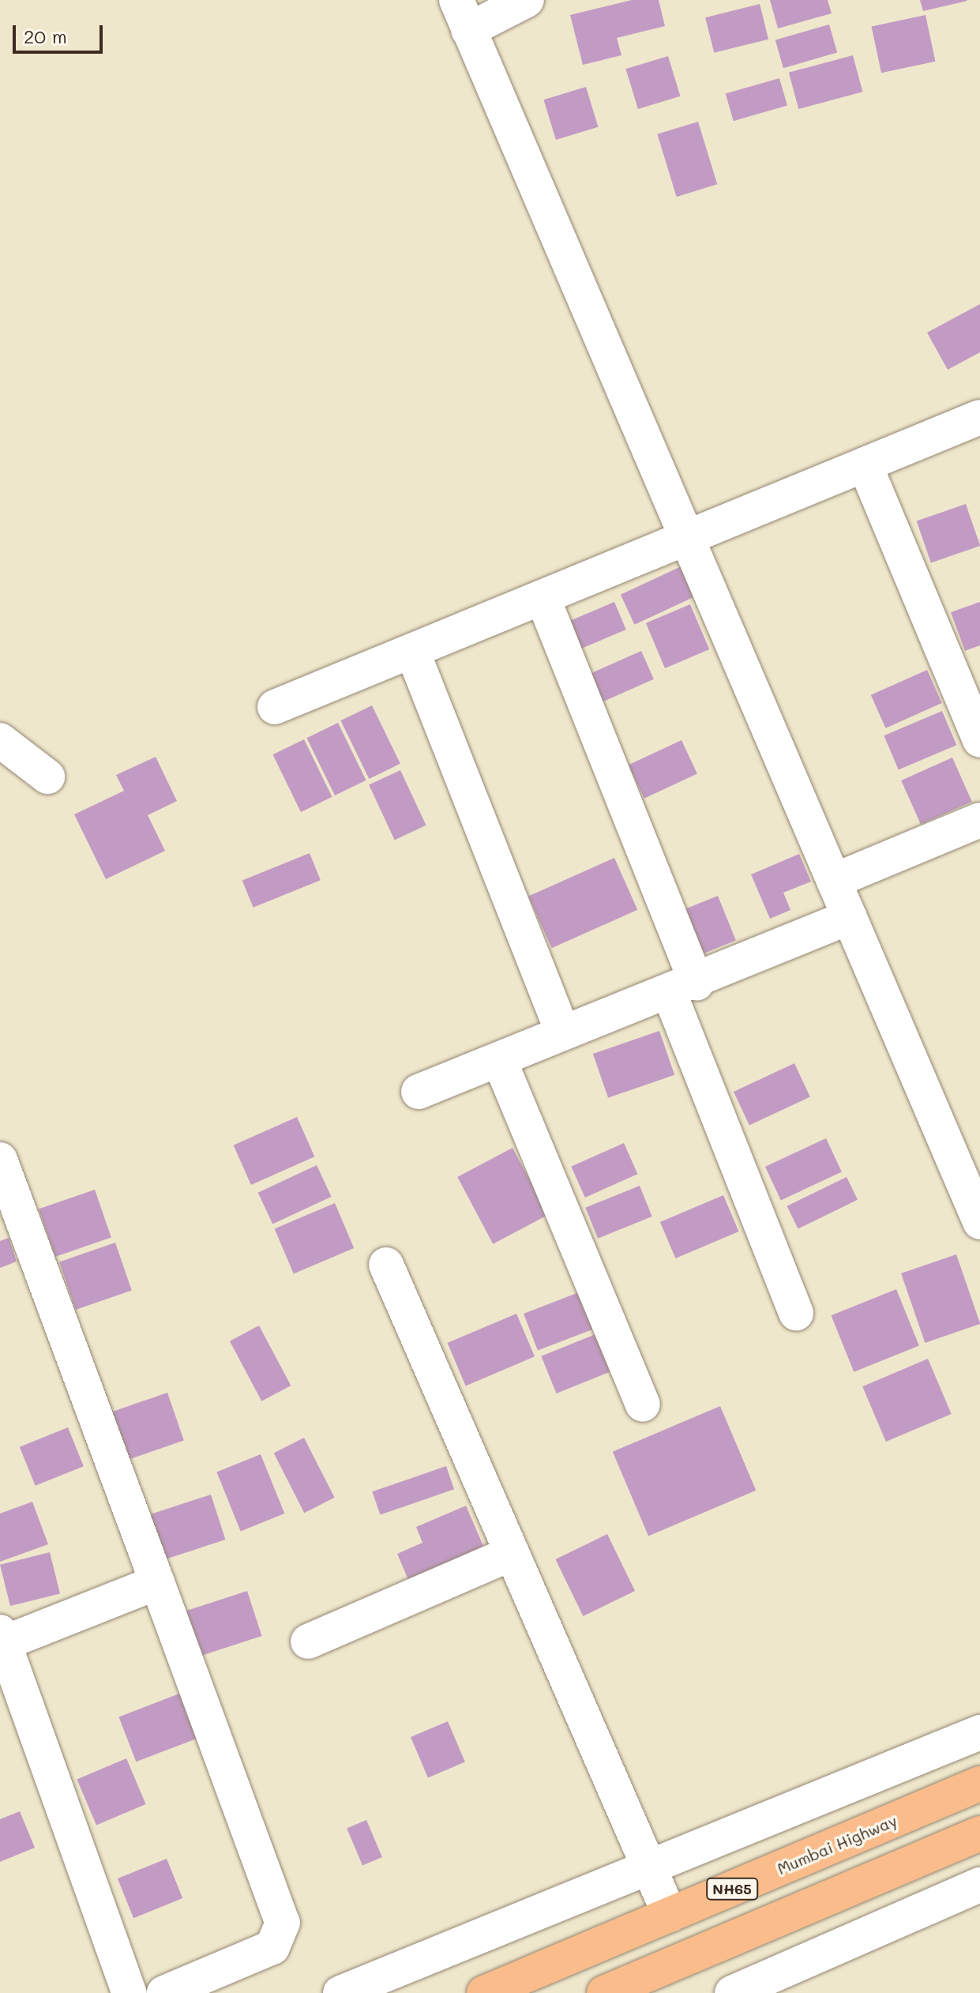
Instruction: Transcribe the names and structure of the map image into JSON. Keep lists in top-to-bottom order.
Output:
{
  "streets": {
    "highway": ["Mumbai Highway", "NH65"]
  },
  "scale_bar": "20 m"
}
